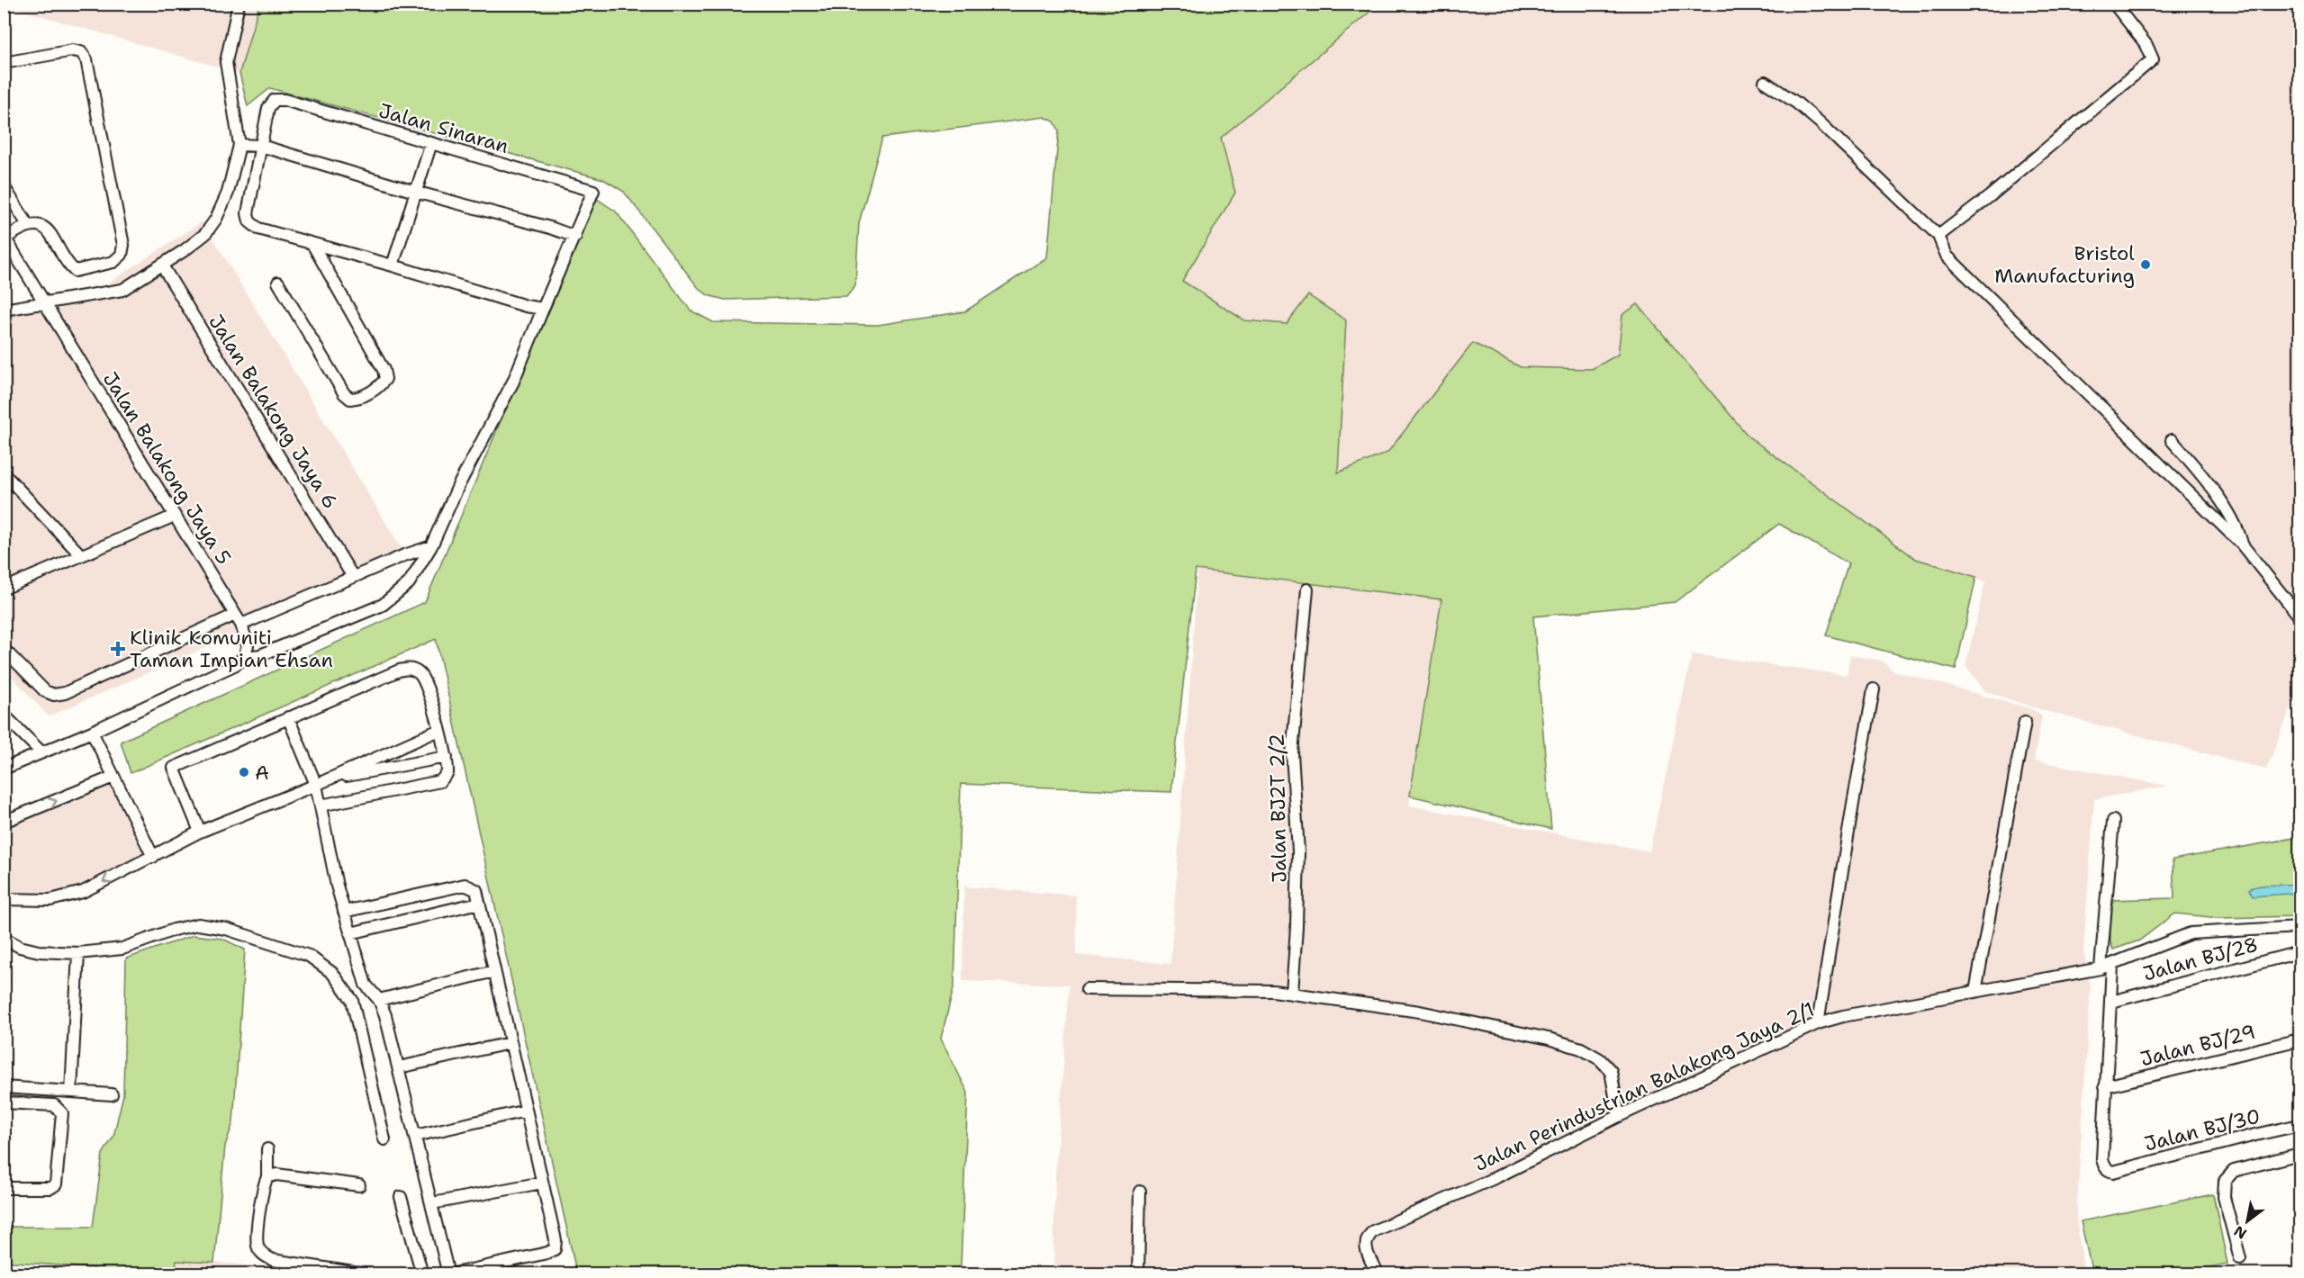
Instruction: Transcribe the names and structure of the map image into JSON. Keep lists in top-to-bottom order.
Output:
{
  "streets": {
    "street": [
      "Jalan Sinaran",
      "Jalan Balakong Jaya 6",
      "Jalan Balakong Jaya 5",
      "Jalan BJ2T 2/2",
      "Jalan BJ/28",
      "Jalan BJ/29",
      "Jalan Perindustrian Balakong Jaya 2/1",
      "Jalan BJ/30"
    ]
  },
  "crossings": [
    ["Jalan BJ/29", "Jalan BJ/30"]
  ],
  "places": {
    "other": ["Bristol Manufacturing", "A"],
    "health": ["Klinik Komuniti Taman Impian Ehsan"]
  },
  "north": "bottom left"
}
